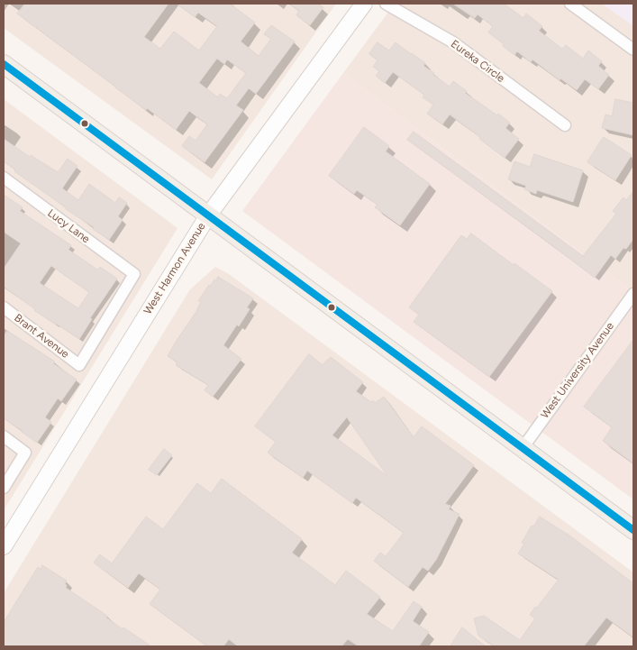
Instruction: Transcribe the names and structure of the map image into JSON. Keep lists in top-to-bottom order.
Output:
{
  "streets": {
    "main road": ["West Harmon Avenue"],
    "street": [
      "Eureka Circle",
      "Lucy Lane",
      "Brant Avenue",
      "West University Avenue"
    ]
  },
  "crossings": [
    ["Lucy Lane", "Brant Avenue"]
  ]
}
